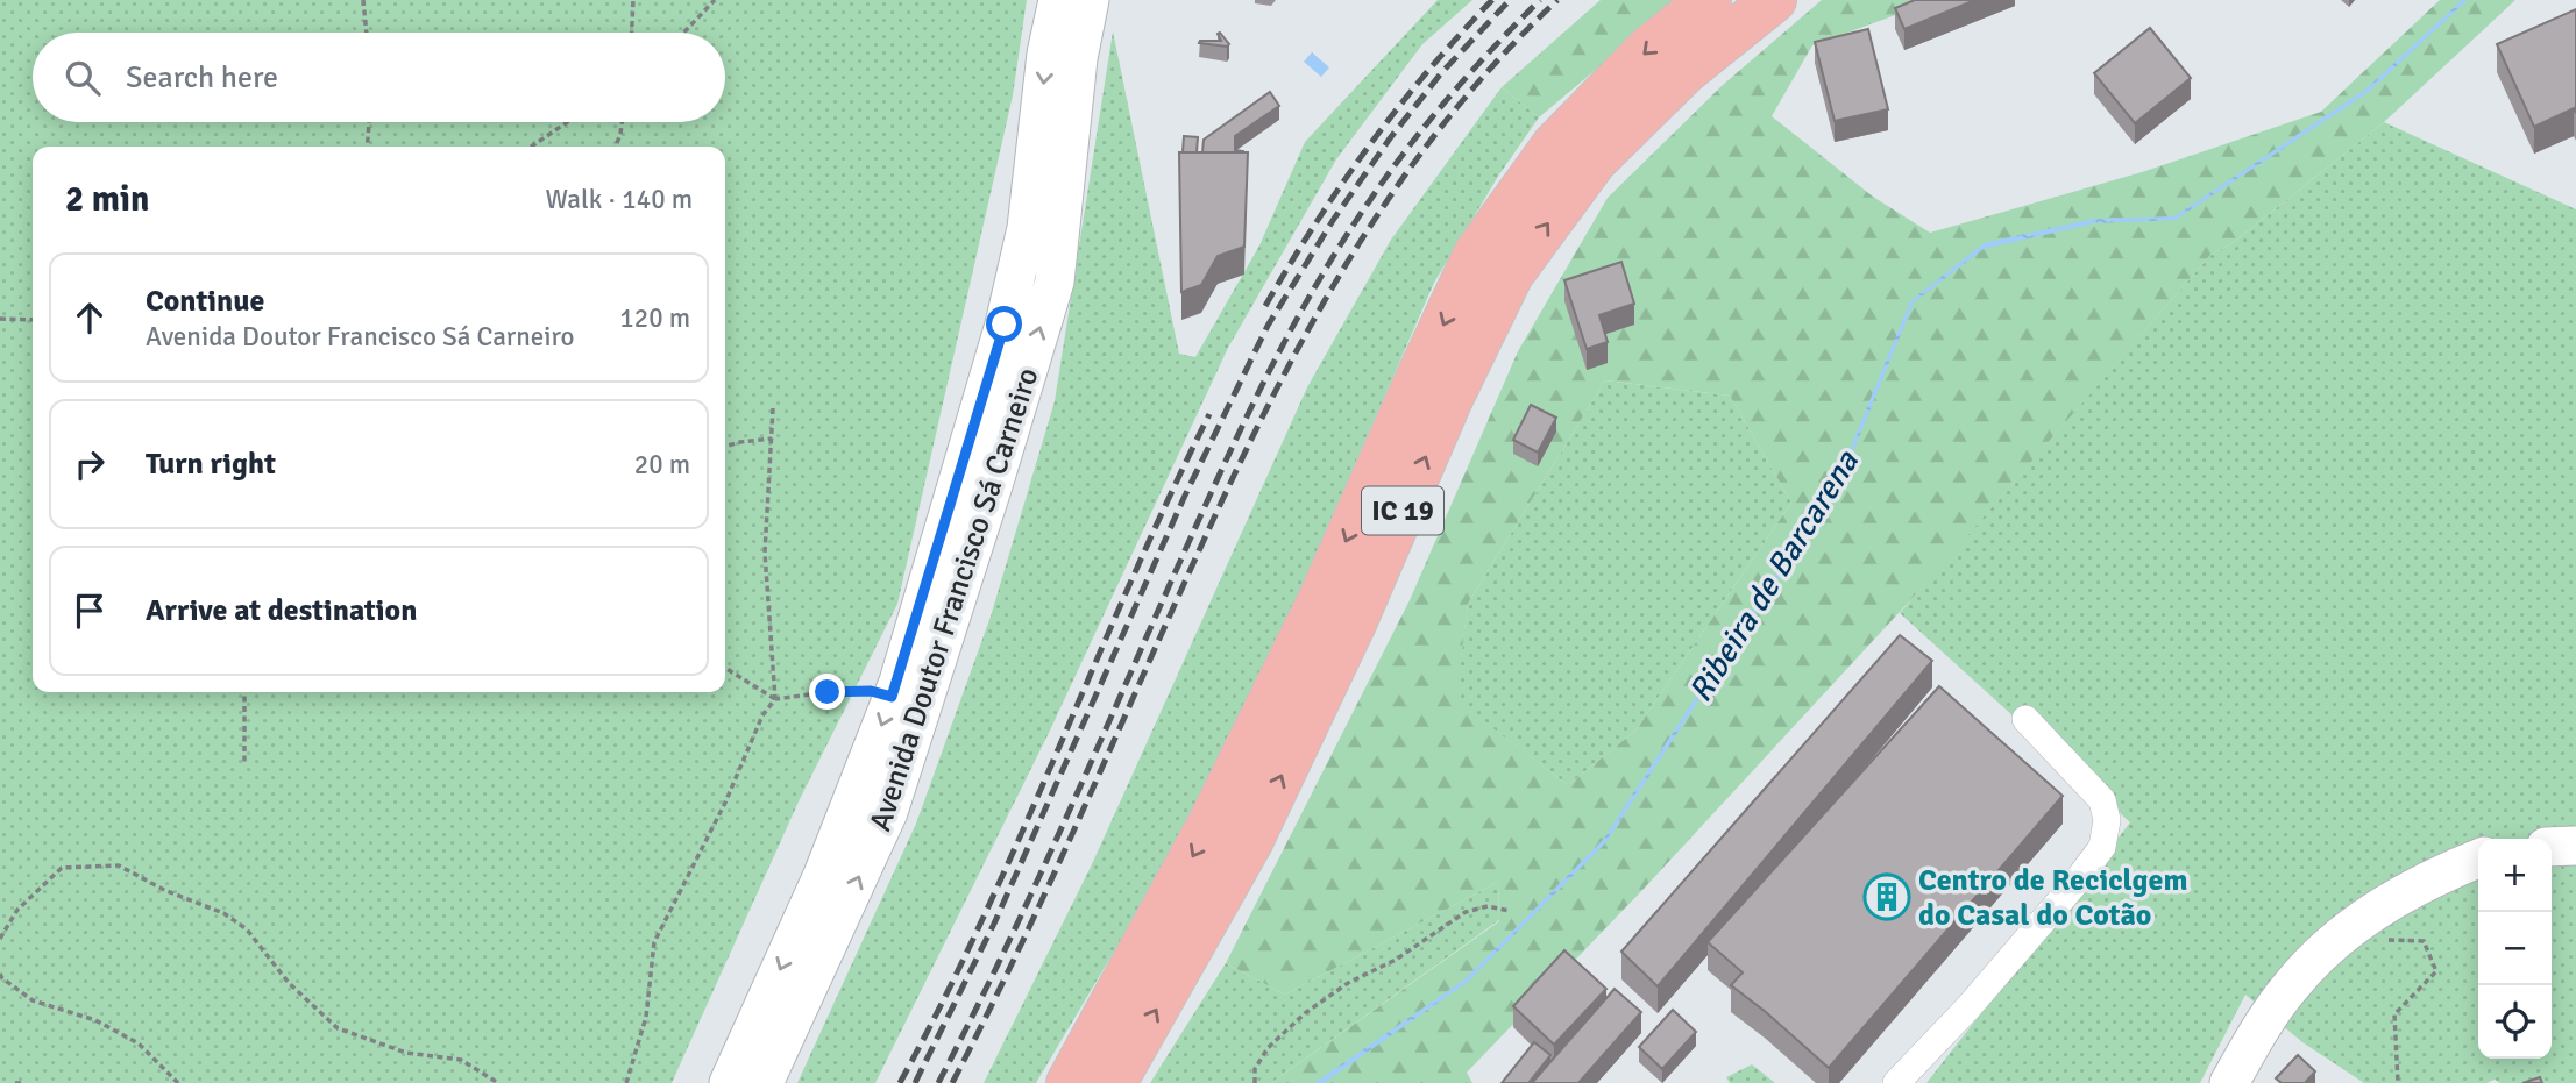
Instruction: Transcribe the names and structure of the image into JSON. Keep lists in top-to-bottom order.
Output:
{
  "streets": {
    "highway": ["IC 19"],
    "main road": ["Avenida Doutor Francisco Sá Carneiro"]
  },
  "water": ["Ribeira de Barcarena"],
  "places": {
    "building": ["Centro de Reciclgem do Casal do Cotão"]
  },
  "page": {
    "search": "Search here",
    "heading": ["2 min", "Walk · 140 m"],
    "list": [
      ["Continue", "Avenida Doutor Francisco Sá Carneiro", "120 m"],
      ["Turn right", "20 m"],
      "Arrive at destination"
    ],
    "map_buttons": ["+", "−"]
  }
}
